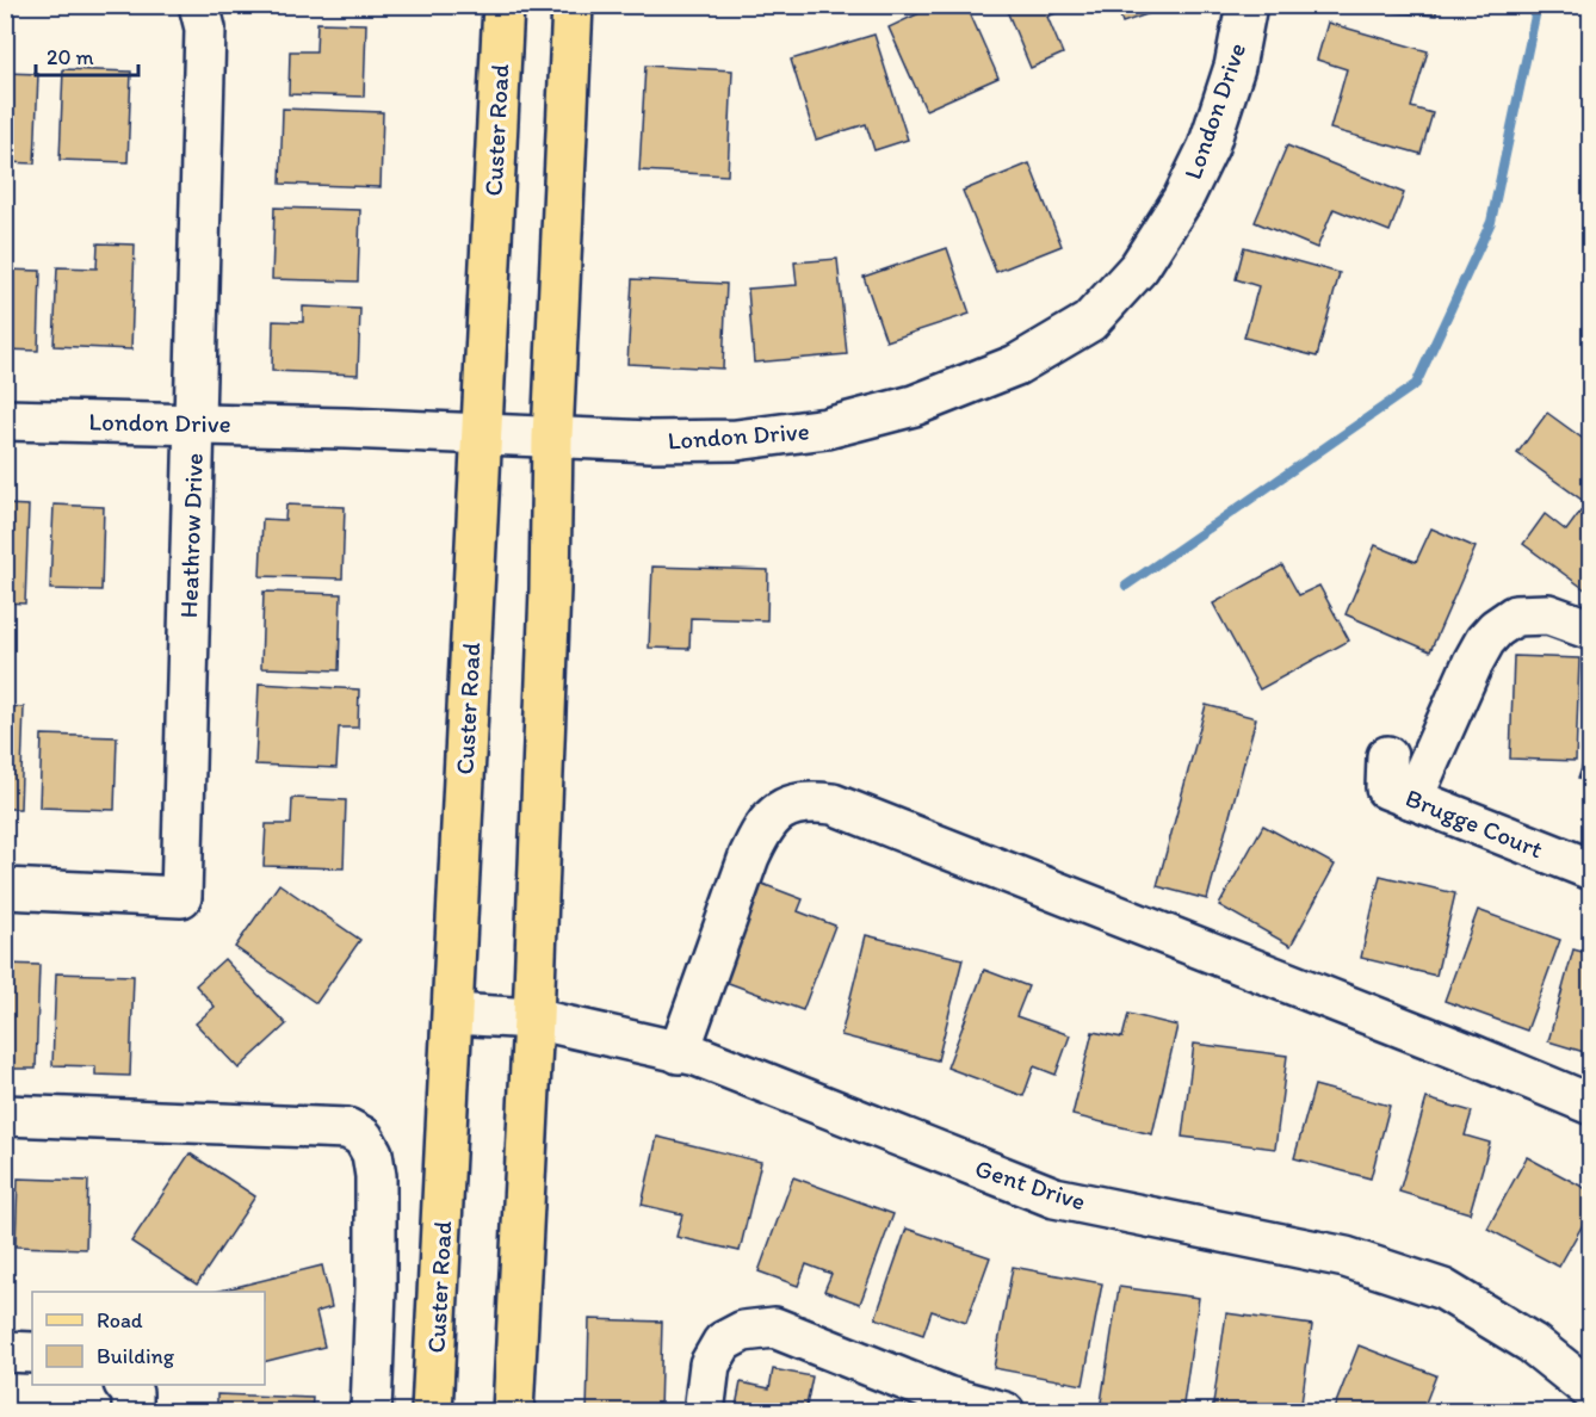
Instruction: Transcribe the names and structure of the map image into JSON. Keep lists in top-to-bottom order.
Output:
{
  "streets": {
    "main road": ["Custer Road"],
    "street": [
      "London Drive",
      "Heathrow Drive",
      "Brugge Court",
      "Gent Drive"
    ]
  },
  "crossings": [
    ["London Drive", "Custer Road"],
    ["London Drive", "Heathrow Drive"],
    ["Custer Road", "Gent Drive"]
  ],
  "legend": ["Road", "Building"],
  "scale_bar": "20 m"
}
